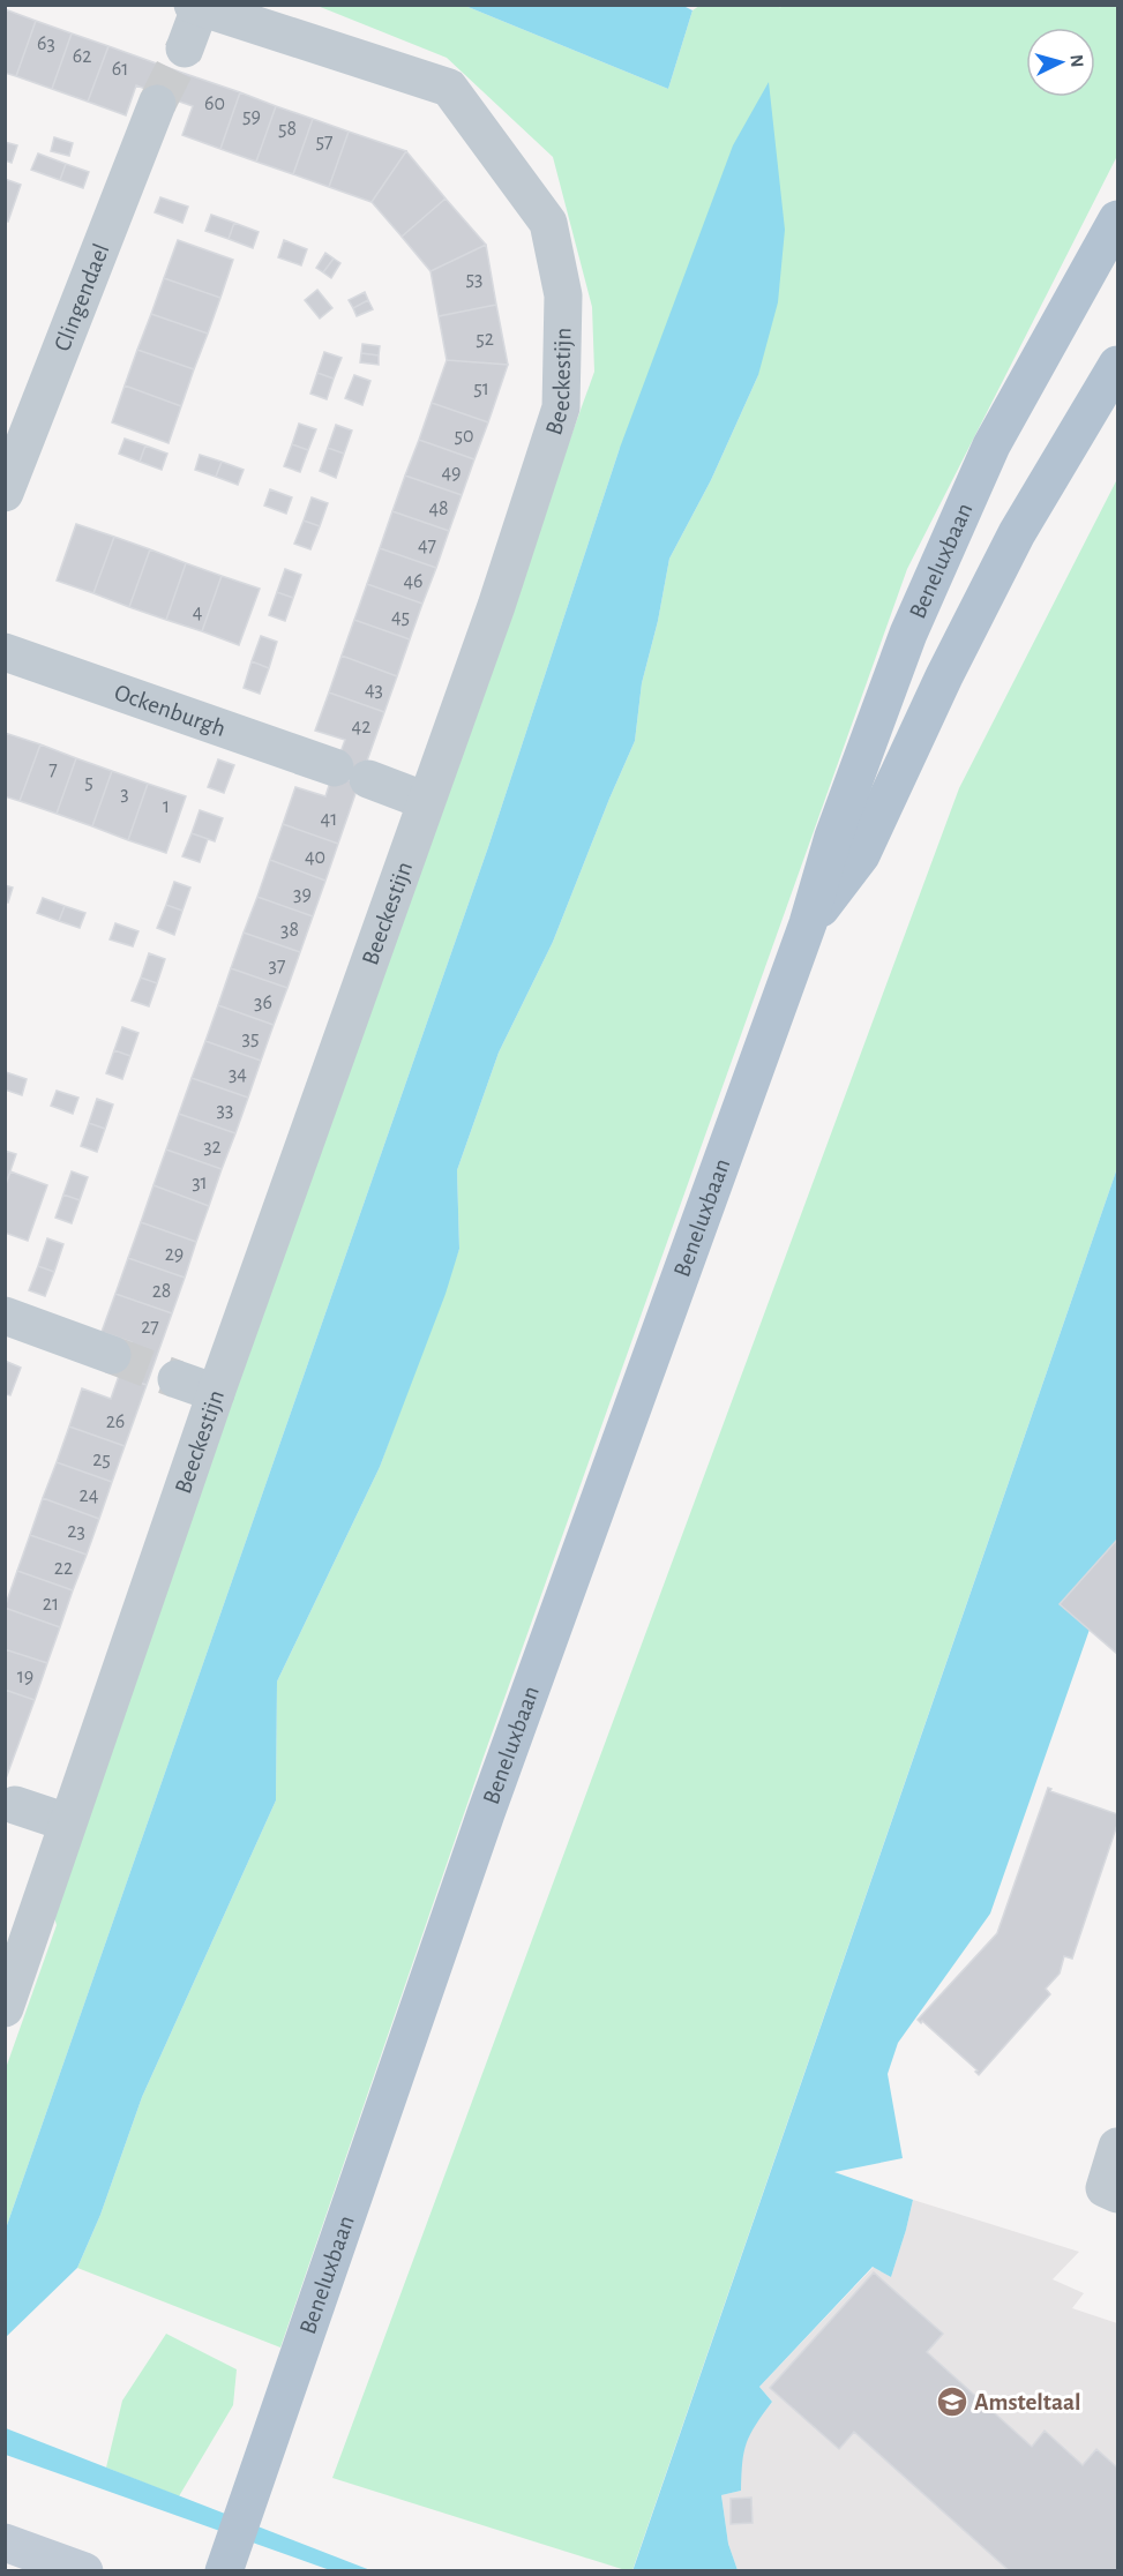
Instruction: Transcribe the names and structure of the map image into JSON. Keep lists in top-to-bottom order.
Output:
{
  "streets": {
    "main road": ["Beneluxbaan"],
    "street": ["Clingendael", "Beeckestijn", "Ockenburgh"]
  },
  "crossings": [
    ["Beeckestijn", "Ockenburgh"]
  ],
  "places": {
    "school or university": ["Amsteltaal"]
  },
  "house_numbers": [
    "63",
    "62",
    "61",
    "60",
    "59",
    "58",
    "57",
    "53",
    "52",
    "51",
    "50",
    "49",
    "48",
    "47",
    "46",
    "4",
    "45",
    "43",
    "42",
    "7",
    "5",
    "3",
    "1",
    "41",
    "40",
    "39",
    "38",
    "37",
    "36",
    "35",
    "34",
    "33",
    "32",
    "31",
    "29",
    "28",
    "27",
    "26",
    "25",
    "24",
    "23",
    "22",
    "21",
    "19"
  ],
  "north": "right"
}
